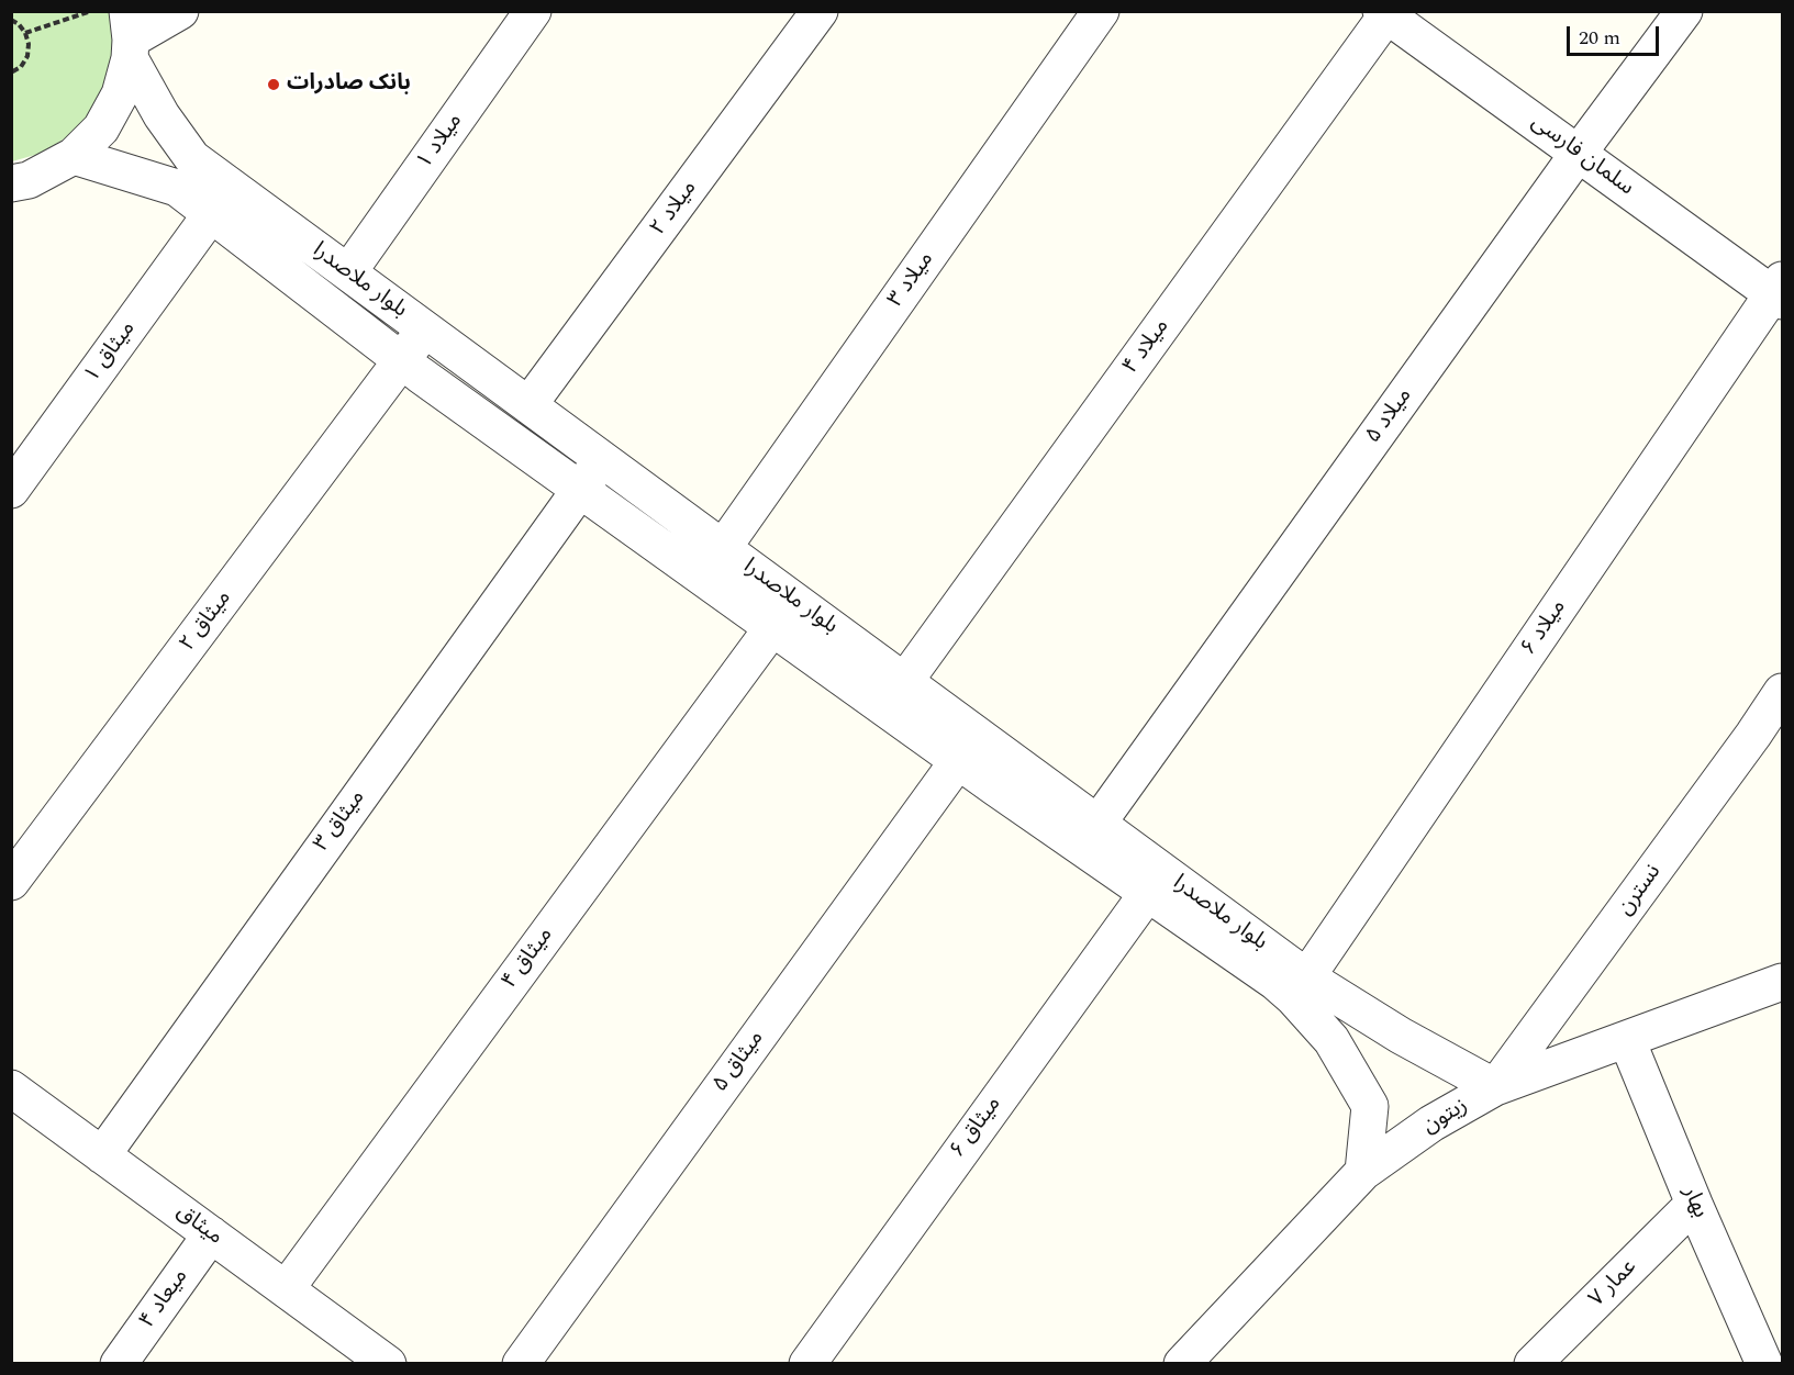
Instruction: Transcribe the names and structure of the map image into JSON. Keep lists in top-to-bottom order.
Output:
{
  "streets": {
    "street": [
      "میلاد ۱",
      "سلمان فارسی",
      "میلاد ۲",
      "میلاد ۳",
      "بلوار ملاصدرا",
      "میلاد ۴",
      "میثاق ۱",
      "میلاد ۵",
      "میثاق ۲",
      "میلاد ۶",
      "میثاق ۳",
      "نسترن",
      "میثاق ۴",
      "میثاق ۵",
      "زیتون",
      "میثاق ۶",
      "بهار",
      "میثاق",
      "عمار ۷",
      "میعاد ۴"
    ]
  },
  "crossings": [
    ["میلاد ۱", "بلوار ملاصدرا"],
    ["سلمان فارسی", "میلاد ۴"],
    ["سلمان فارسی", "میلاد ۵"],
    ["سلمان فارسی", "میلاد ۶"],
    ["میلاد ۲", "بلوار ملاصدرا"],
    ["میلاد ۳", "بلوار ملاصدرا"],
    ["بلوار ملاصدرا", "میلاد ۴"],
    ["بلوار ملاصدرا", "میثاق ۱"],
    ["بلوار ملاصدرا", "میلاد ۵"],
    ["بلوار ملاصدرا", "میثاق ۲"],
    ["بلوار ملاصدرا", "میلاد ۶"],
    ["بلوار ملاصدرا", "میثاق ۳"],
    ["بلوار ملاصدرا", "نسترن"],
    ["بلوار ملاصدرا", "میثاق ۴"],
    ["بلوار ملاصدرا", "میثاق ۵"],
    ["بلوار ملاصدرا", "زیتون"],
    ["بلوار ملاصدرا", "میثاق ۶"],
    ["میثاق ۳", "میثاق"],
    ["نسترن", "زیتون"],
    ["میثاق ۴", "میثاق"],
    ["زیتون", "بهار"],
    ["بهار", "عمار ۷"],
    ["میثاق", "میعاد ۴"]
  ],
  "places": ["بانک صادرات"],
  "scale_bar": "20 m"
}
